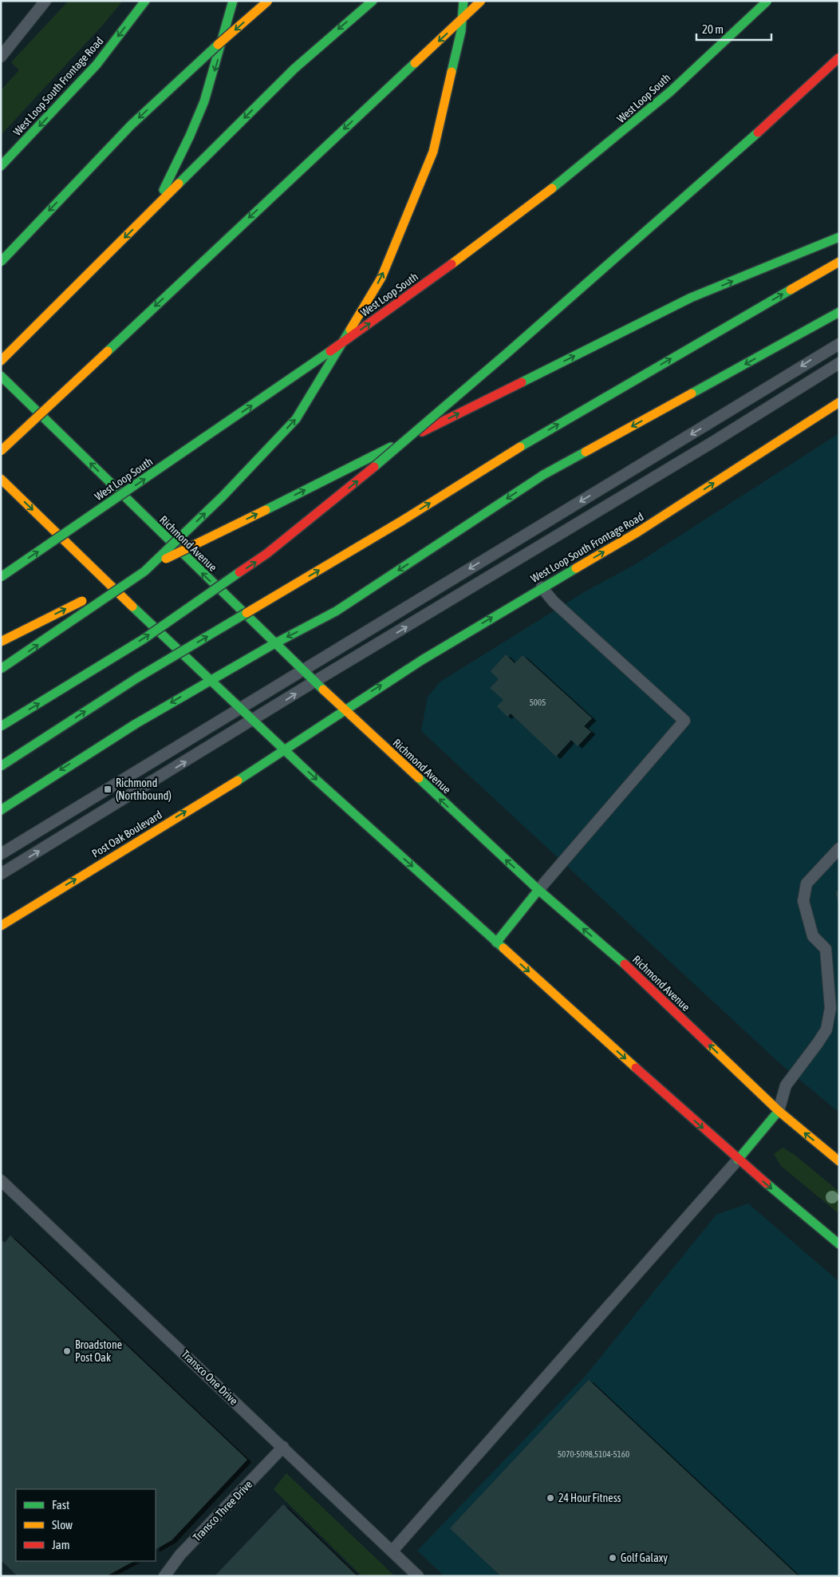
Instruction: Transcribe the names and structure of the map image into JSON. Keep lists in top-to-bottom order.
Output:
{
  "streets": {
    "main road": [
      "West Loop South Frontage Road",
      "West Loop South",
      "Richmond Avenue",
      "Post Oak Boulevard"
    ],
    "lane": ["Transco One Drive", "Transco Three Drive"]
  },
  "crossings": [
    ["West Loop South Frontage Road", "Richmond Avenue"],
    ["West Loop South Frontage Road", "Post Oak Boulevard"],
    ["Richmond Avenue", "Post Oak Boulevard"],
    ["Transco One Drive", "Transco Three Drive"]
  ],
  "one_way": ["Post Oak Boulevard"],
  "places": {
    "transit": ["Richmond (Northbound)"],
    "other": ["Broadstone Post Oak", "24 Hour Fitness", "Golf Galaxy"]
  },
  "house_numbers": ["5005", "5070-5098,5104-5160"],
  "legend": ["Fast", "Slow", "Jam"],
  "scale_bar": "20 m"
}
